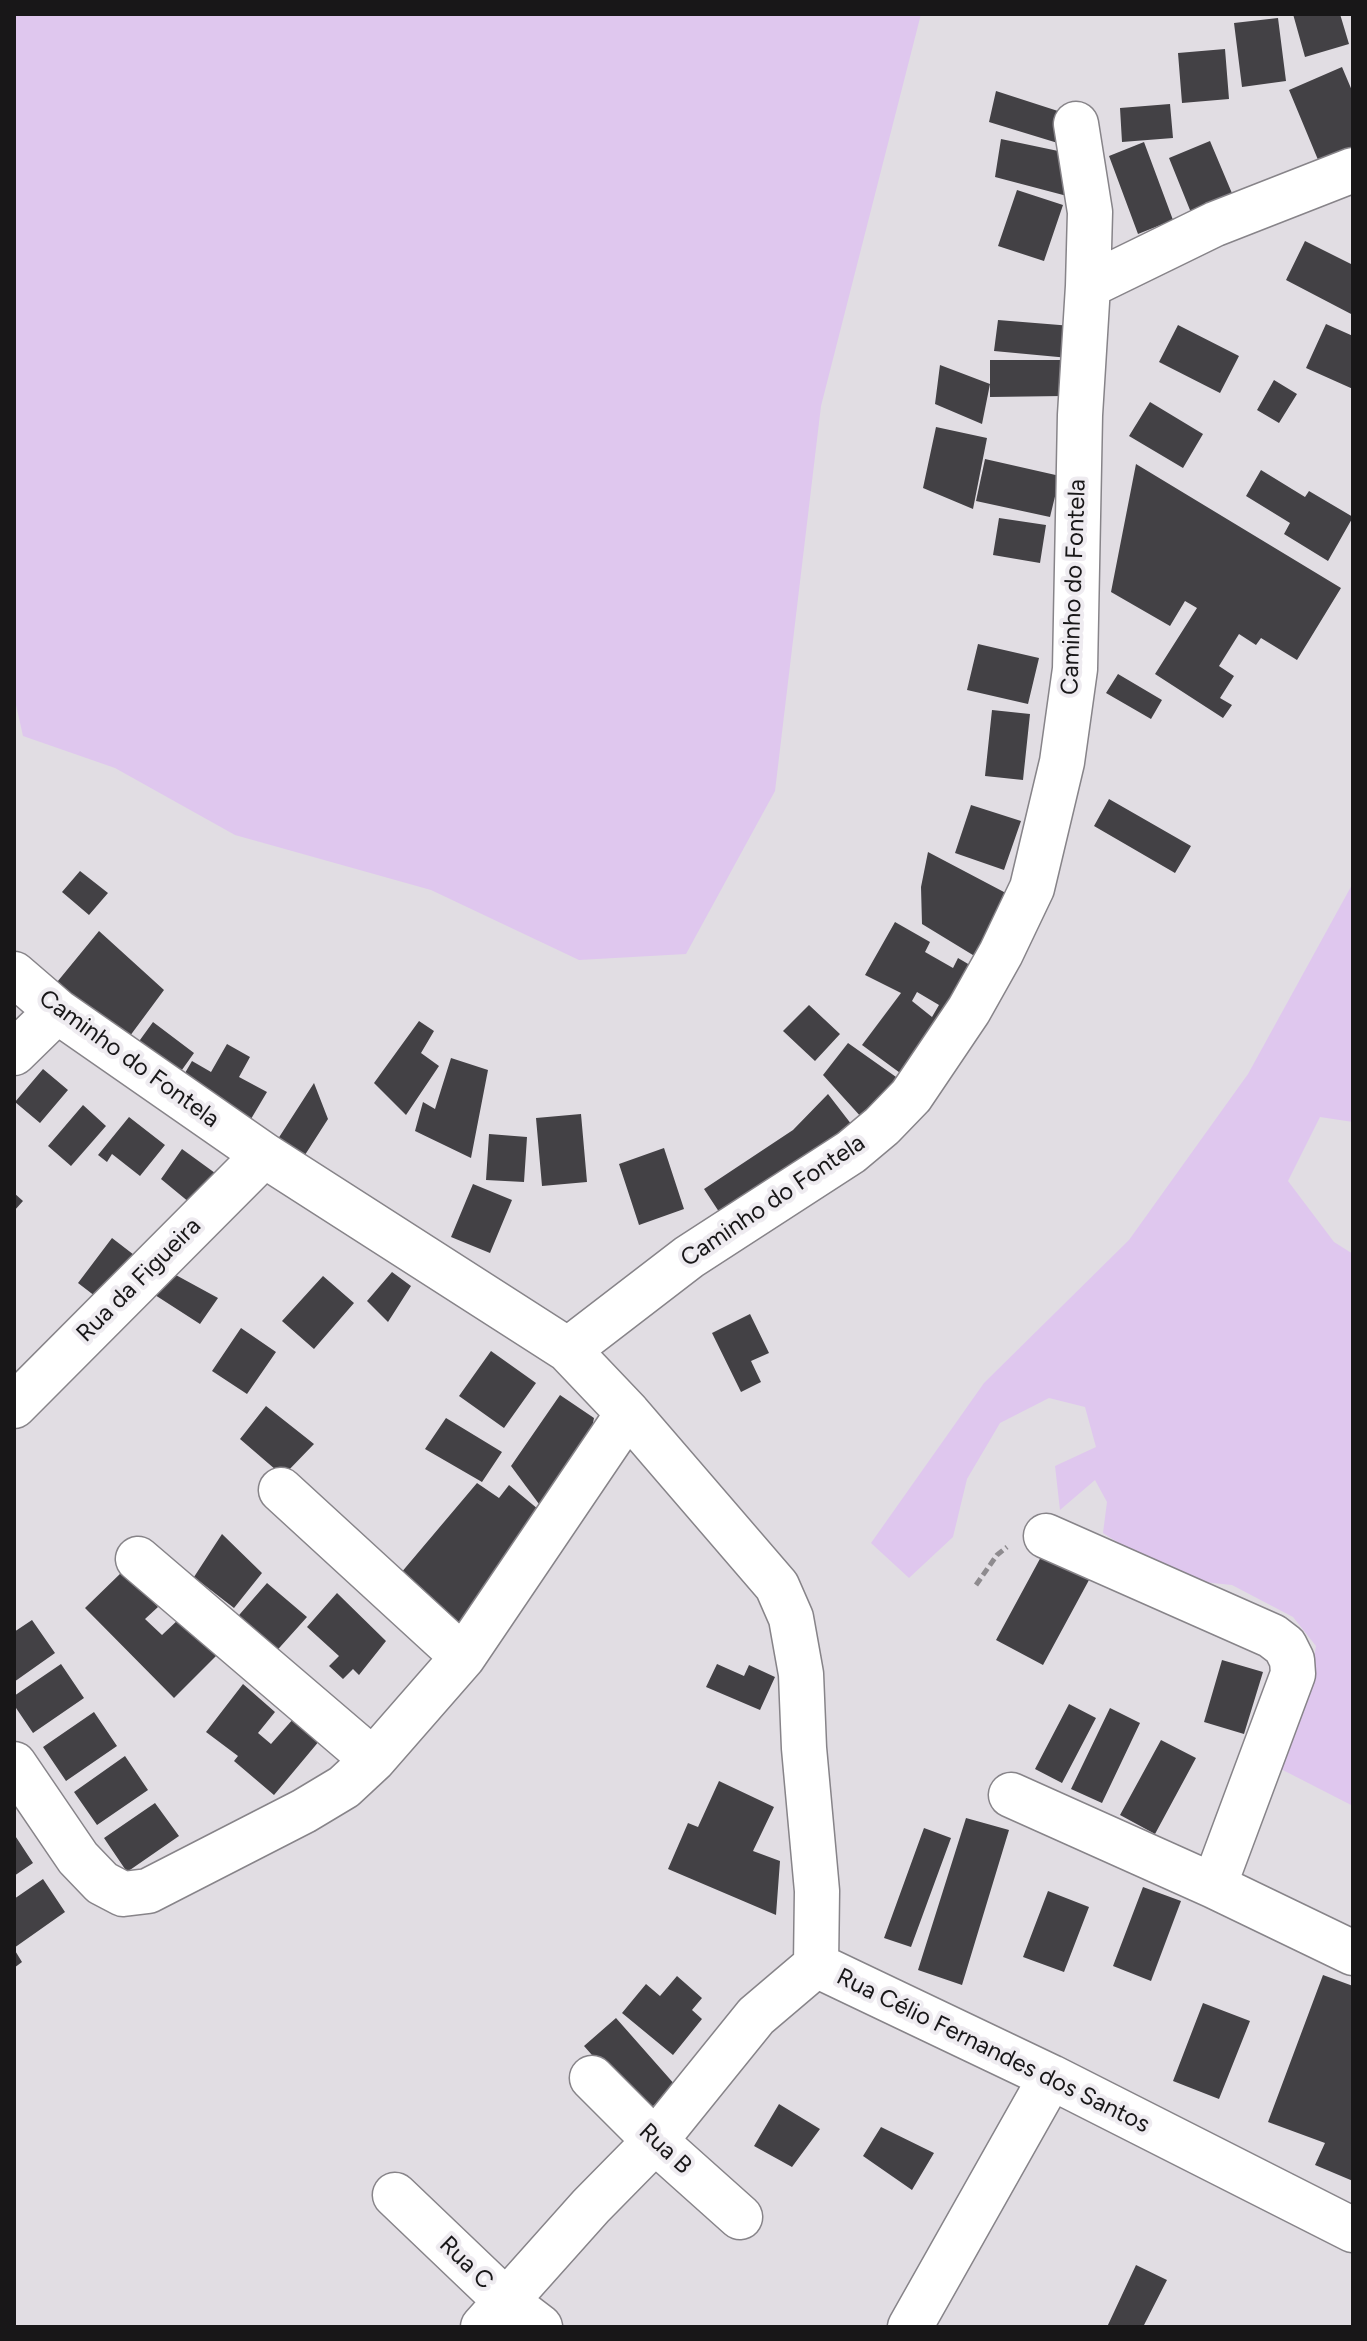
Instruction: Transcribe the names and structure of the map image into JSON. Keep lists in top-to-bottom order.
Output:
{
  "streets": {
    "street": [
      "Caminho do Fontela",
      "Rua da Figueira",
      "Rua Célio Fernandes dos Santos",
      "Rua B",
      "Rua C"
    ]
  },
  "crossings": [
    ["Caminho do Fontela", "Rua da Figueira"],
    ["Caminho do Fontela", "Rua Célio Fernandes dos Santos"],
    ["Rua Célio Fernandes dos Santos", "Rua B"],
    ["Rua Célio Fernandes dos Santos", "Rua C"]
  ]
}
